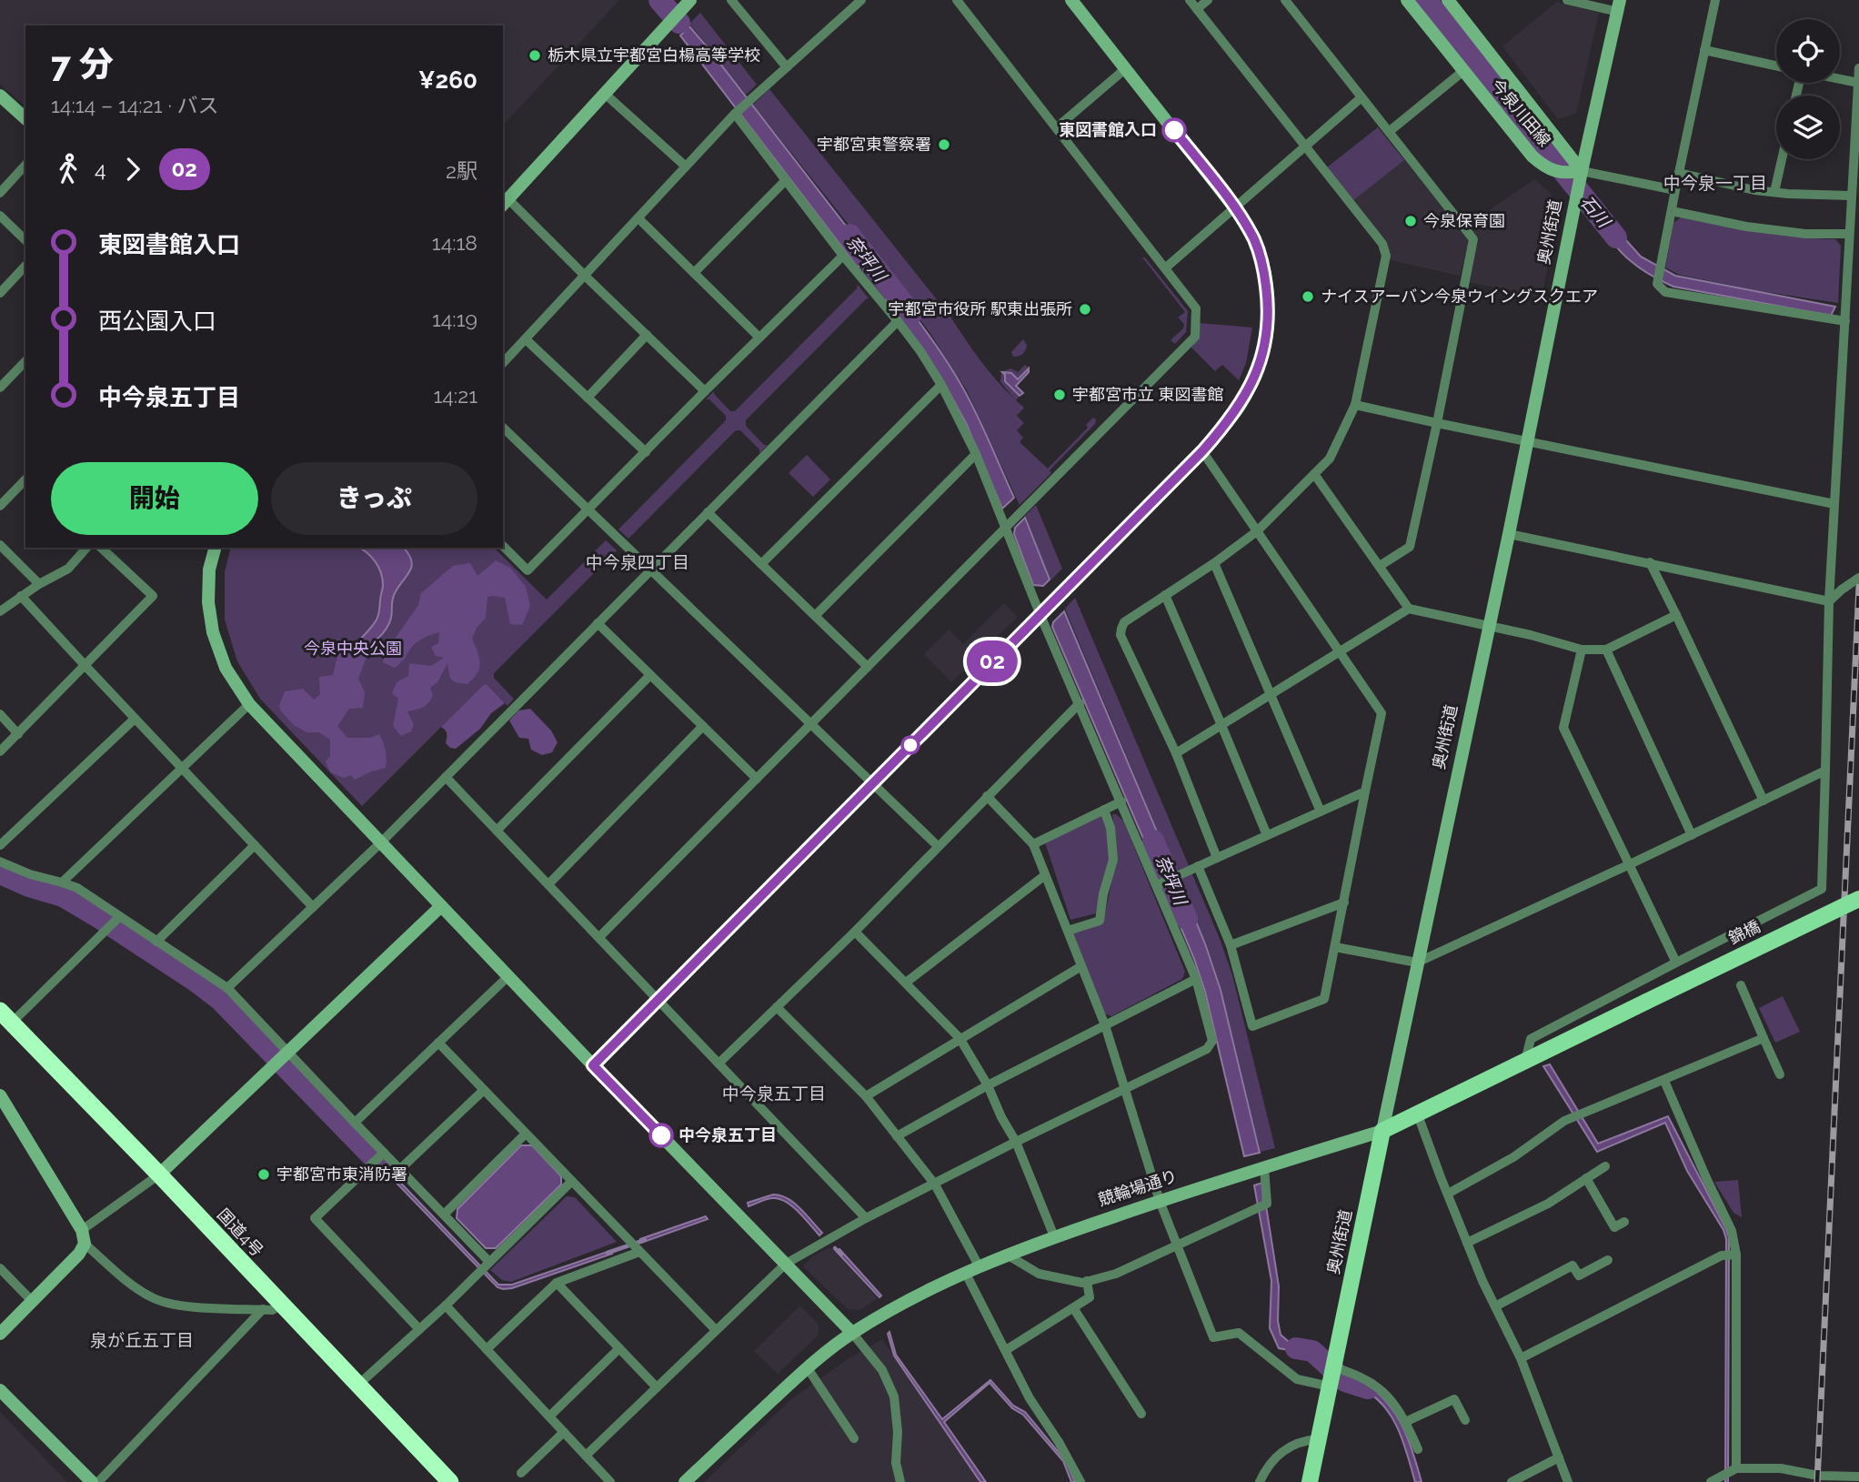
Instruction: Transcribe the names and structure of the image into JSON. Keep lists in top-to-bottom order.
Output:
{
  "streets": {
    "highway": ["国道4号"],
    "main road": ["奥州街道", "錦橋", "競輪場通り"],
    "street": ["今泉川田線"]
  },
  "crossings": [
    ["今泉川田線", "奥州街道"],
    ["奥州街道", "競輪場通り"],
    ["錦橋", "競輪場通り"]
  ],
  "districts": [
    "中今泉一丁目",
    "中今泉四丁目",
    "中今泉五丁目",
    "泉が丘五丁目"
  ],
  "water": ["石川", "奈坪川"],
  "parks": ["今泉中央公園"],
  "places": [
    "栃木県立宇都宮白楊高等学校",
    "東図書館入口",
    "宇都宮東警察署",
    "今泉保育園",
    "ナイスアーバン今泉ウイングスクエア",
    "宇都宮市役所 駅東出張所",
    "宇都宮市立 東図書館",
    "中今泉五丁目",
    "宇都宮市東消防署"
  ],
  "lines": ["bus line 02"],
  "page": {
    "on_map": "02",
    "heading": ["7 分", "14:14 – 14:21 · バス", "¥260"],
    "legs": ["4", "02", "2駅"],
    "list": [
      {
        "name": "東図書館入口",
        "value": "14:18"
      },
      {
        "name": "西公園入口",
        "value": "14:19"
      },
      {
        "name": "中今泉五丁目",
        "value": "14:21"
      }
    ],
    "buttons": ["開始", "きっぷ"]
  }
}
